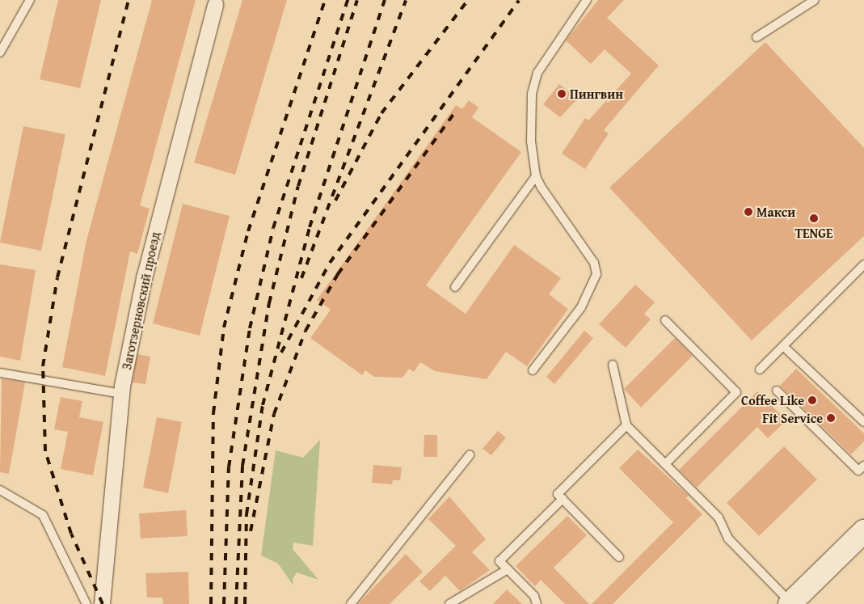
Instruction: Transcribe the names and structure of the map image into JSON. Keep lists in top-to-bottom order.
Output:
{
  "streets": {
    "street": ["Заготзерновский проезд"]
  },
  "places": [
    "Пингвин",
    "Макси",
    "TENGE",
    "Coffee Like",
    "Fit Service"
  ]
}
